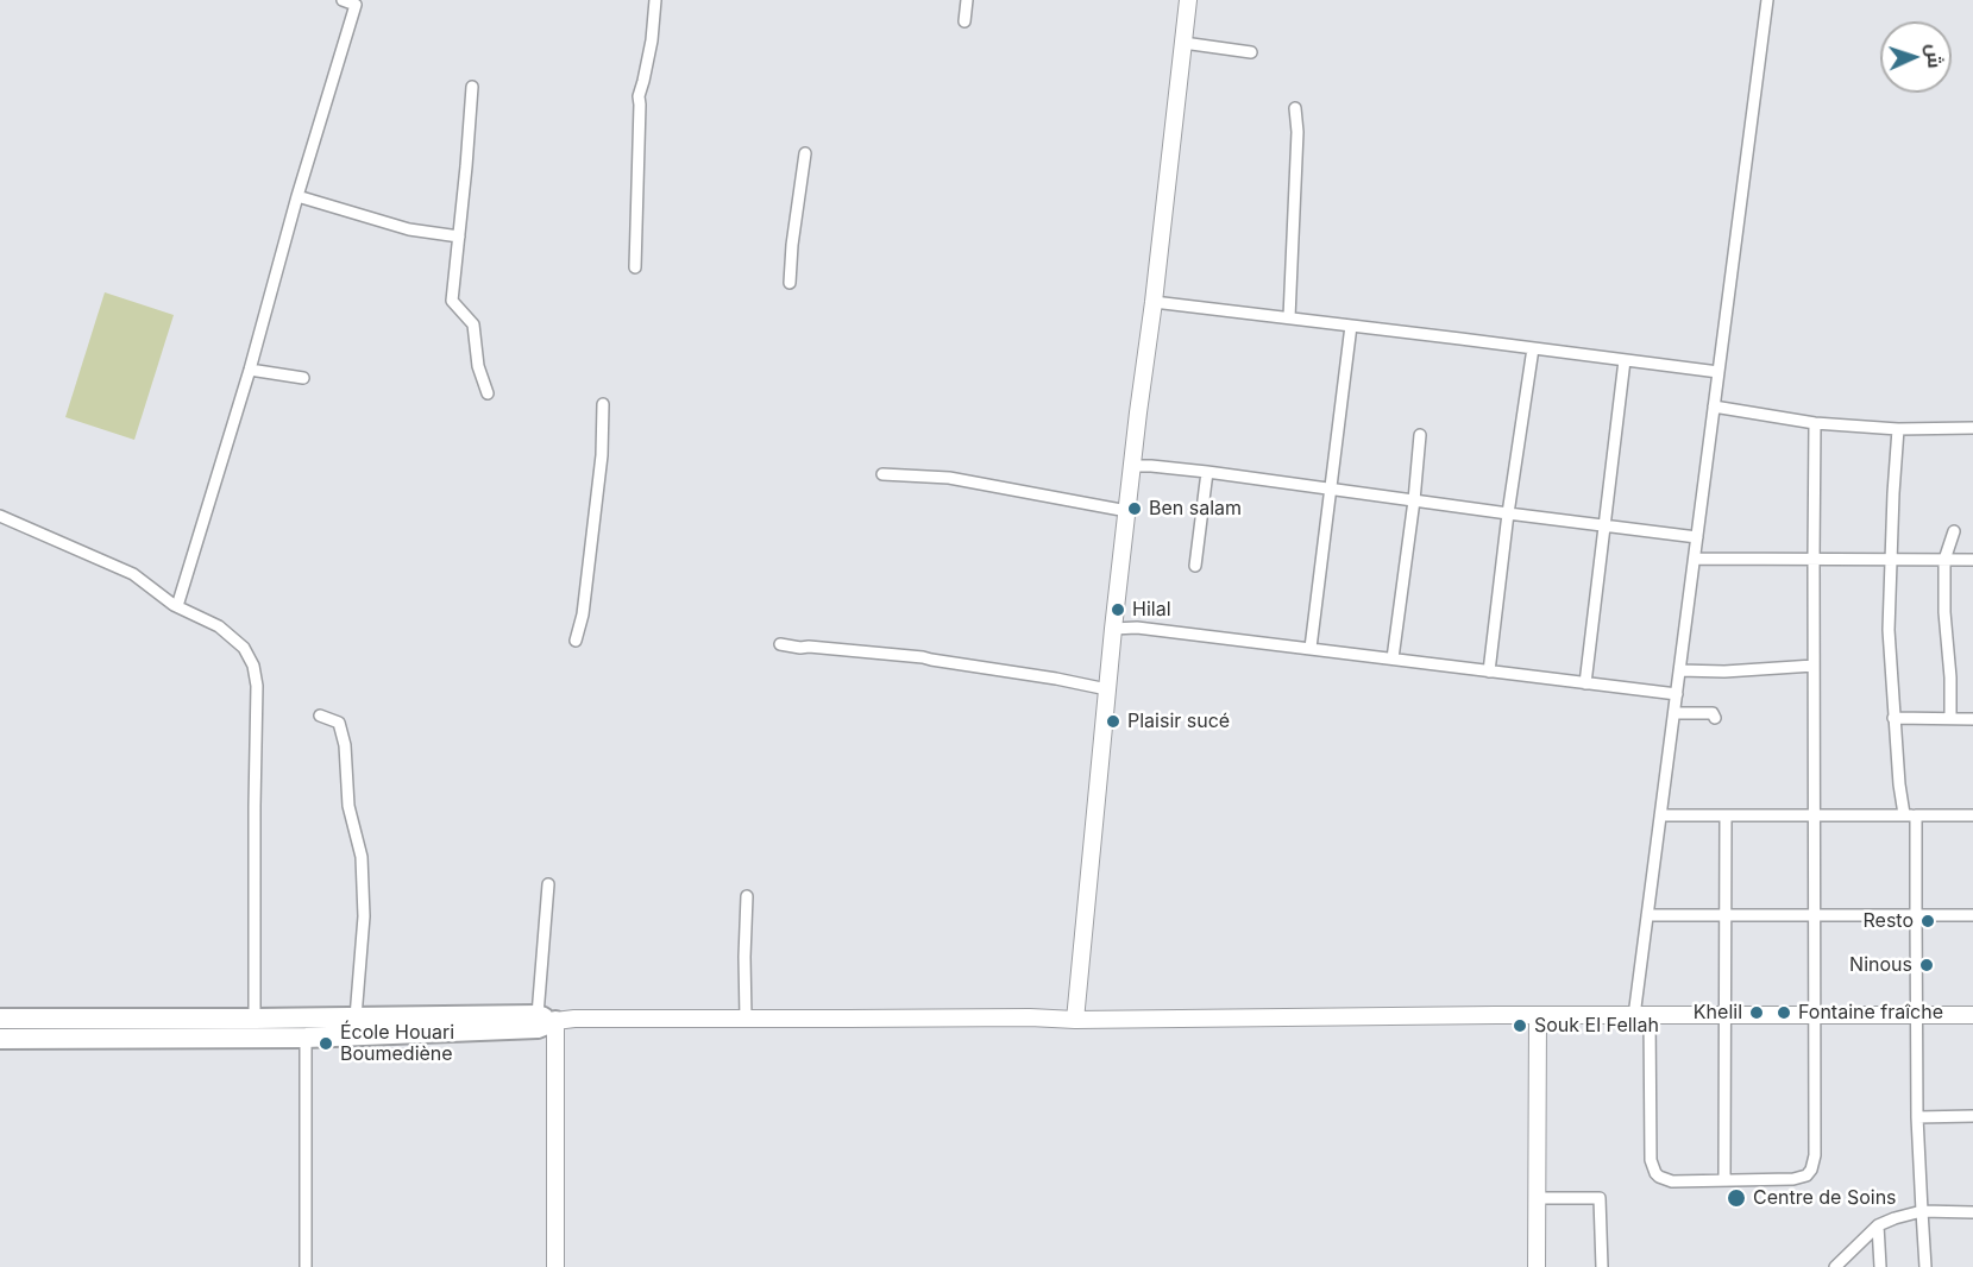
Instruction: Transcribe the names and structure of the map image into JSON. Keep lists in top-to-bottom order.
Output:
{
  "places": [
    "Ben salam",
    "Hilal",
    "Plaisir sucé",
    "Resto",
    "Ninous",
    "Khelil",
    "Fontaine fraîche",
    "Souk El Fellah",
    "École Houari Boumediène",
    "Centre de Soins"
  ],
  "north": "right"
}
